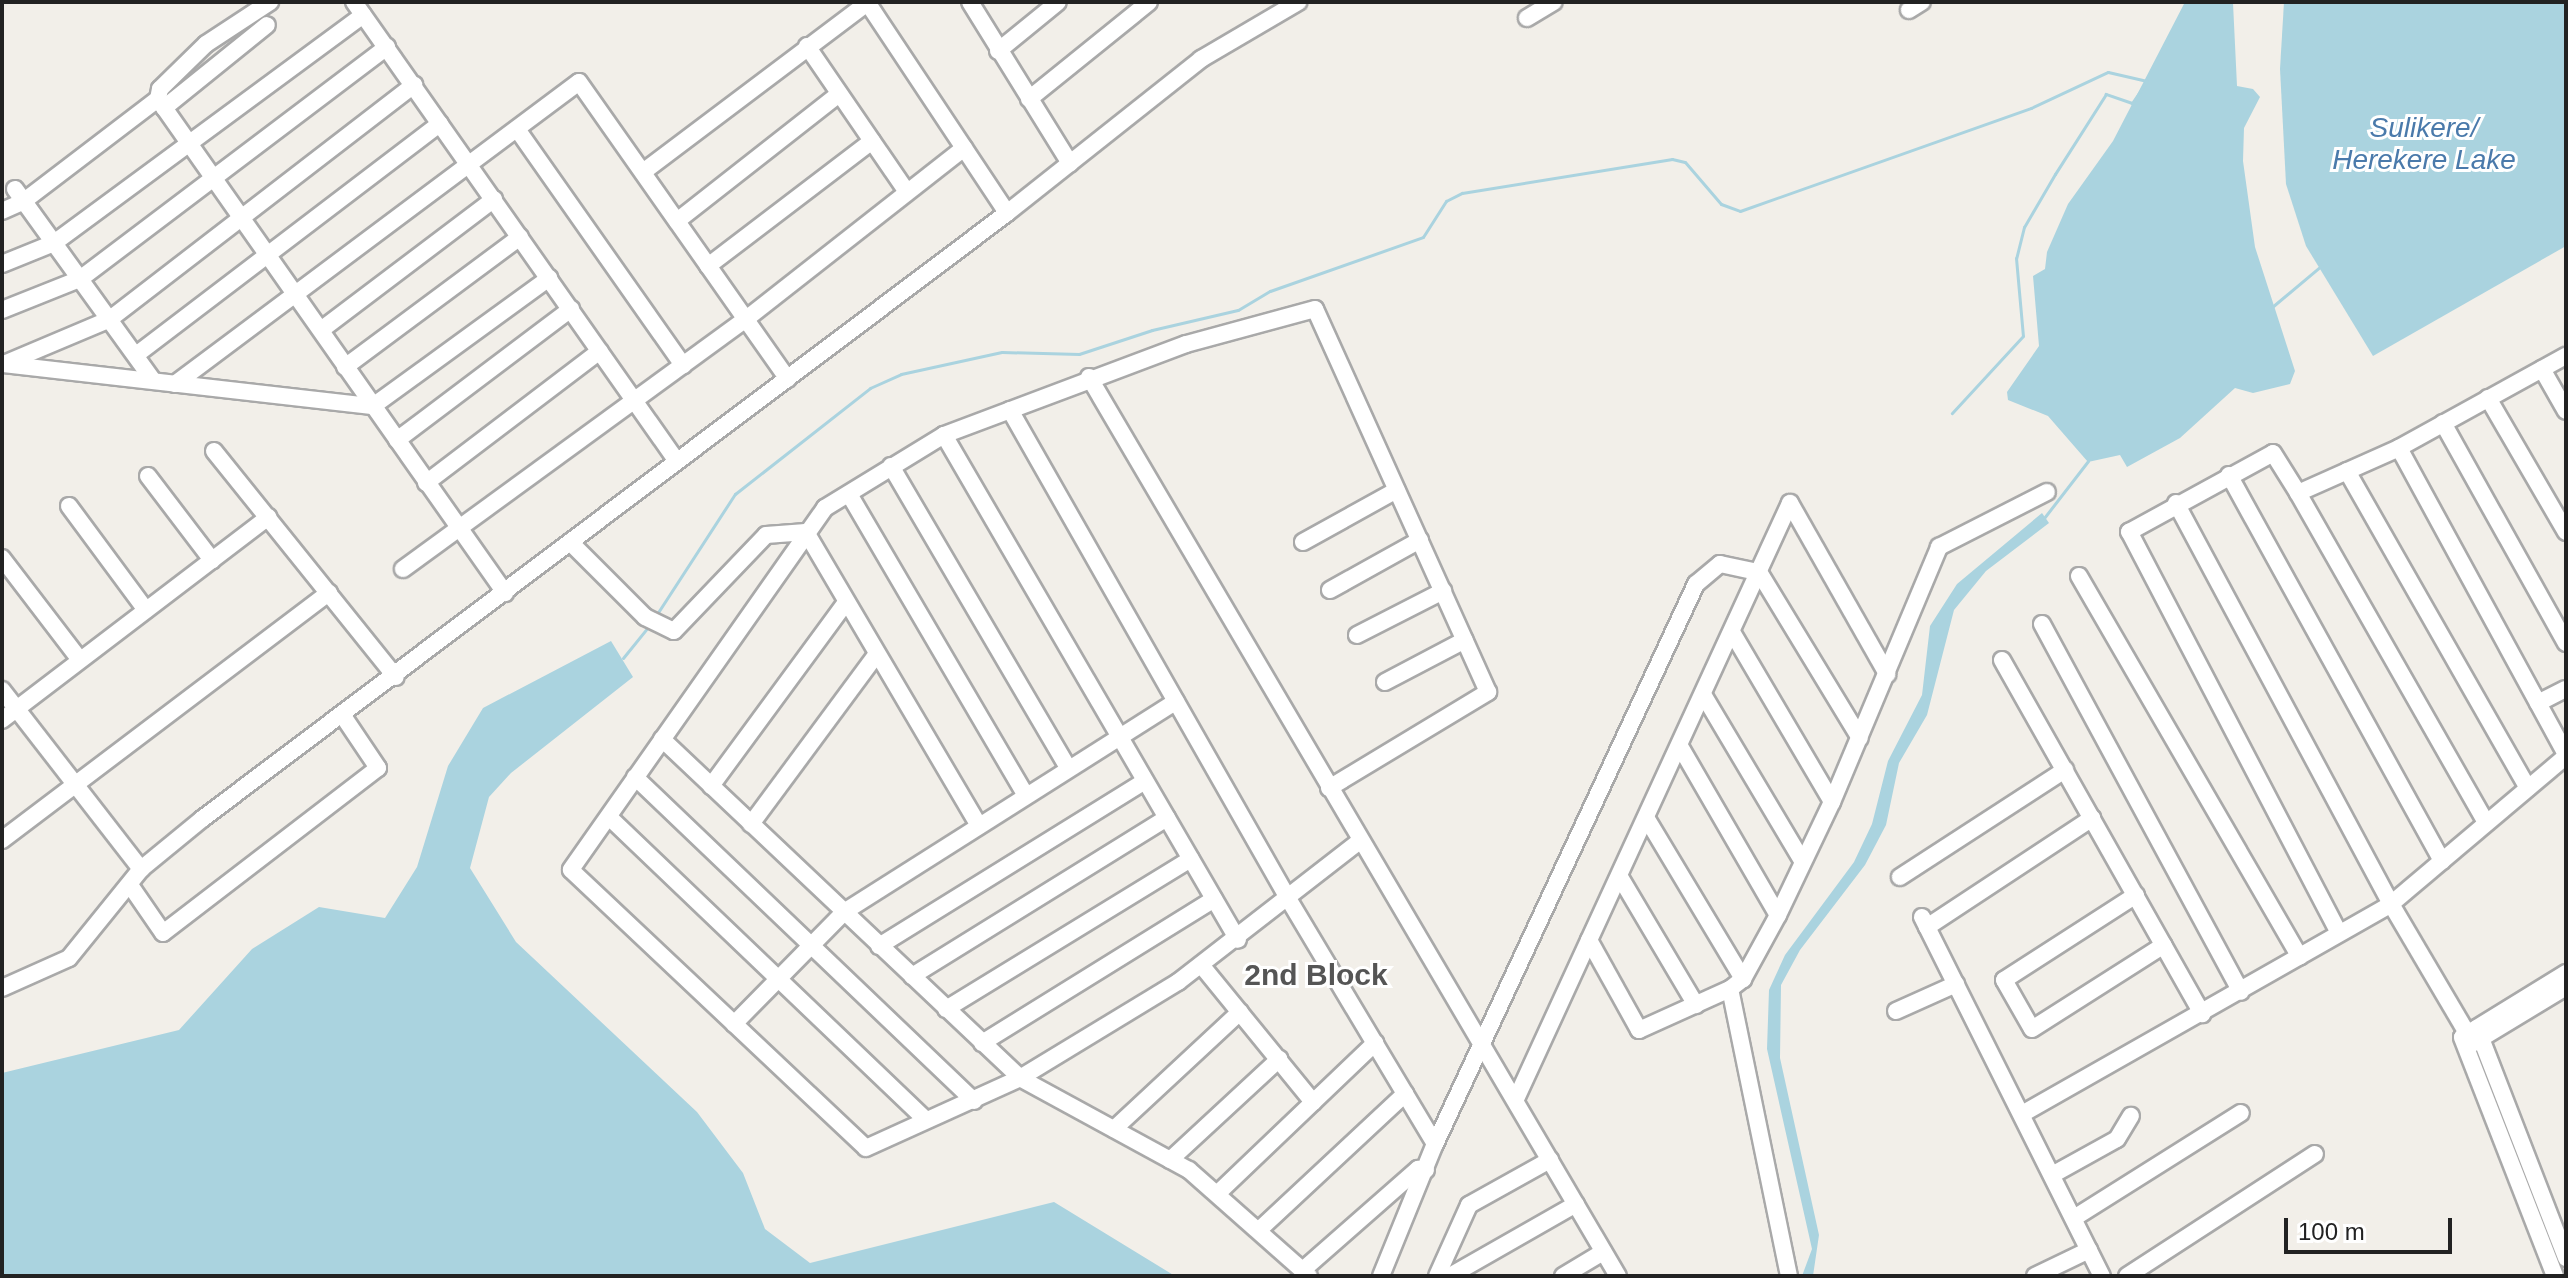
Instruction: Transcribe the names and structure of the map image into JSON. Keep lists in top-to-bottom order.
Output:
{
  "districts": ["2nd Block"],
  "water": ["Sulikere/ Herekere Lake"],
  "scale_bar": "100 m"
}
